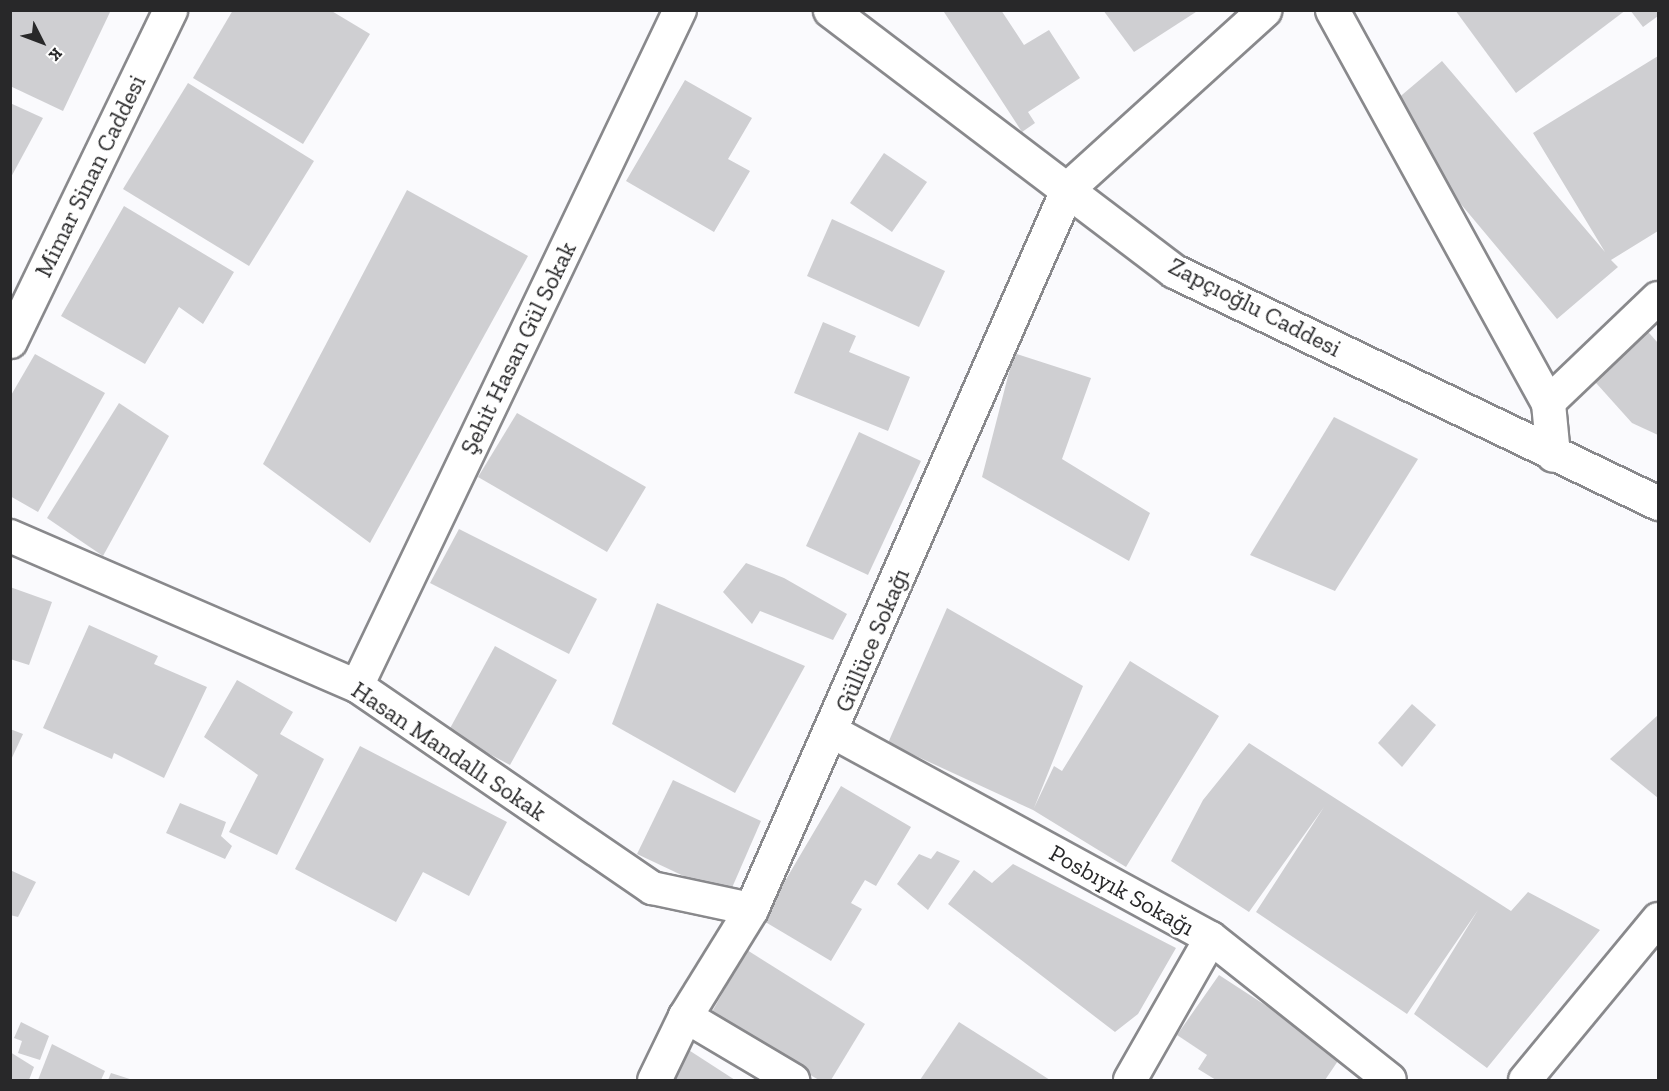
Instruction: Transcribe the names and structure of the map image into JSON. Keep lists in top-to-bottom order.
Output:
{
  "streets": {
    "street": [
      "Mimar Sinan Caddesi",
      "Zapçıoğlu Caddesi",
      "Şehit Hasan Gül Sokak",
      "Güllüce Sokağı",
      "Hasan Mandallı Sokak",
      "Posbıyık Sokağı"
    ]
  },
  "crossings": [
    ["Zapçıoğlu Caddesi", "Güllüce Sokağı"],
    ["Şehit Hasan Gül Sokak", "Hasan Mandallı Sokak"],
    ["Güllüce Sokağı", "Hasan Mandallı Sokak"],
    ["Güllüce Sokağı", "Posbıyık Sokağı"]
  ],
  "north": "bottom right"
}
